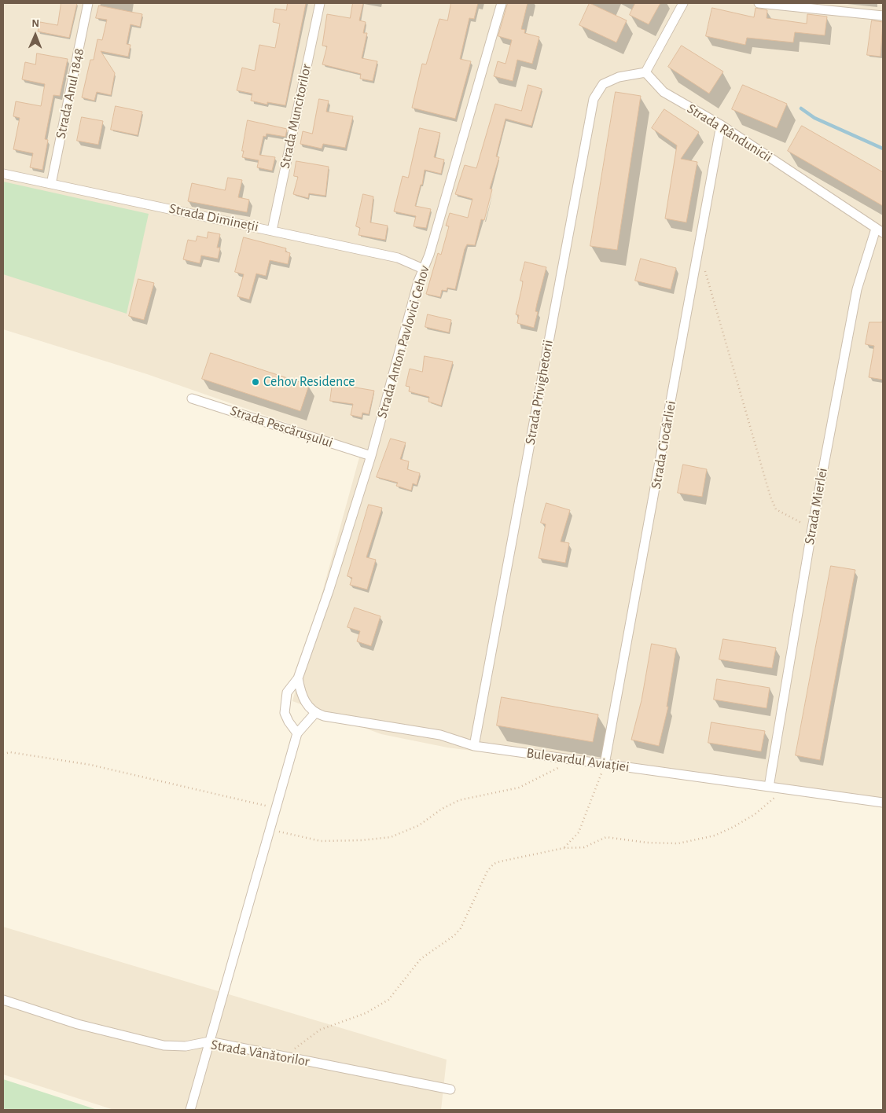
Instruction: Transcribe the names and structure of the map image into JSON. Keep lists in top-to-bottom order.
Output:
{
  "streets": {
    "street": [
      "Strada Anul 1848",
      "Strada Muncitorilor",
      "Strada Rândunicii",
      "Strada Dimineții",
      "Strada Anton Pavlovici Cehov",
      "Strada Privighetorii",
      "Strada Pescărușului",
      "Strada Ciocârliei",
      "Strada Mierlei",
      "Bulevardul Aviației",
      "Strada Vânătorilor"
    ]
  },
  "crossings": [
    ["Strada Anul 1848", "Strada Dimineții"],
    ["Strada Muncitorilor", "Strada Dimineții"],
    ["Strada Rândunicii", "Strada Privighetorii"],
    ["Strada Rândunicii", "Strada Ciocârliei"],
    ["Strada Rândunicii", "Strada Mierlei"],
    ["Strada Dimineții", "Strada Anton Pavlovici Cehov"],
    ["Strada Anton Pavlovici Cehov", "Strada Pescărușului"],
    ["Strada Privighetorii", "Bulevardul Aviației"],
    ["Strada Ciocârliei", "Bulevardul Aviației"],
    ["Strada Mierlei", "Bulevardul Aviației"]
  ],
  "places": ["Cehov Residence"],
  "north": "top"
}
